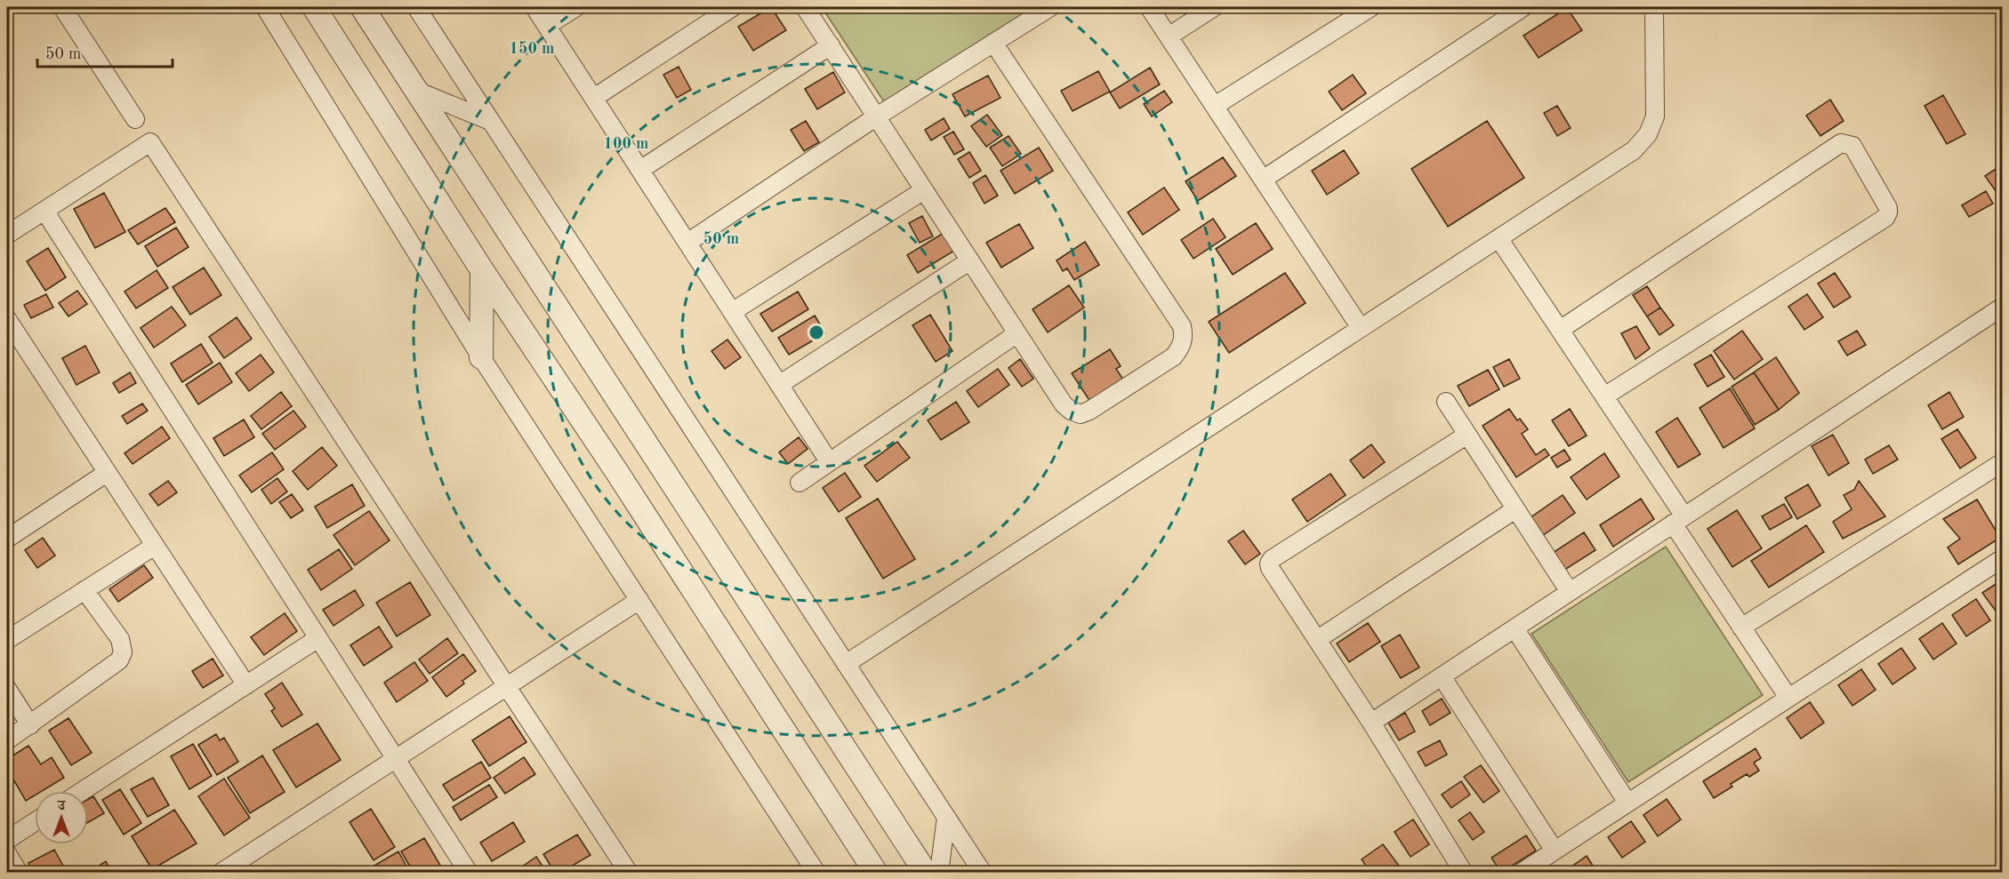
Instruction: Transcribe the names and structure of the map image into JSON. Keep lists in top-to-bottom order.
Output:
{
  "scale_bar": "50 m",
  "north": "top",
  "rings": ["150 m", "100 m", "50 m"]
}
